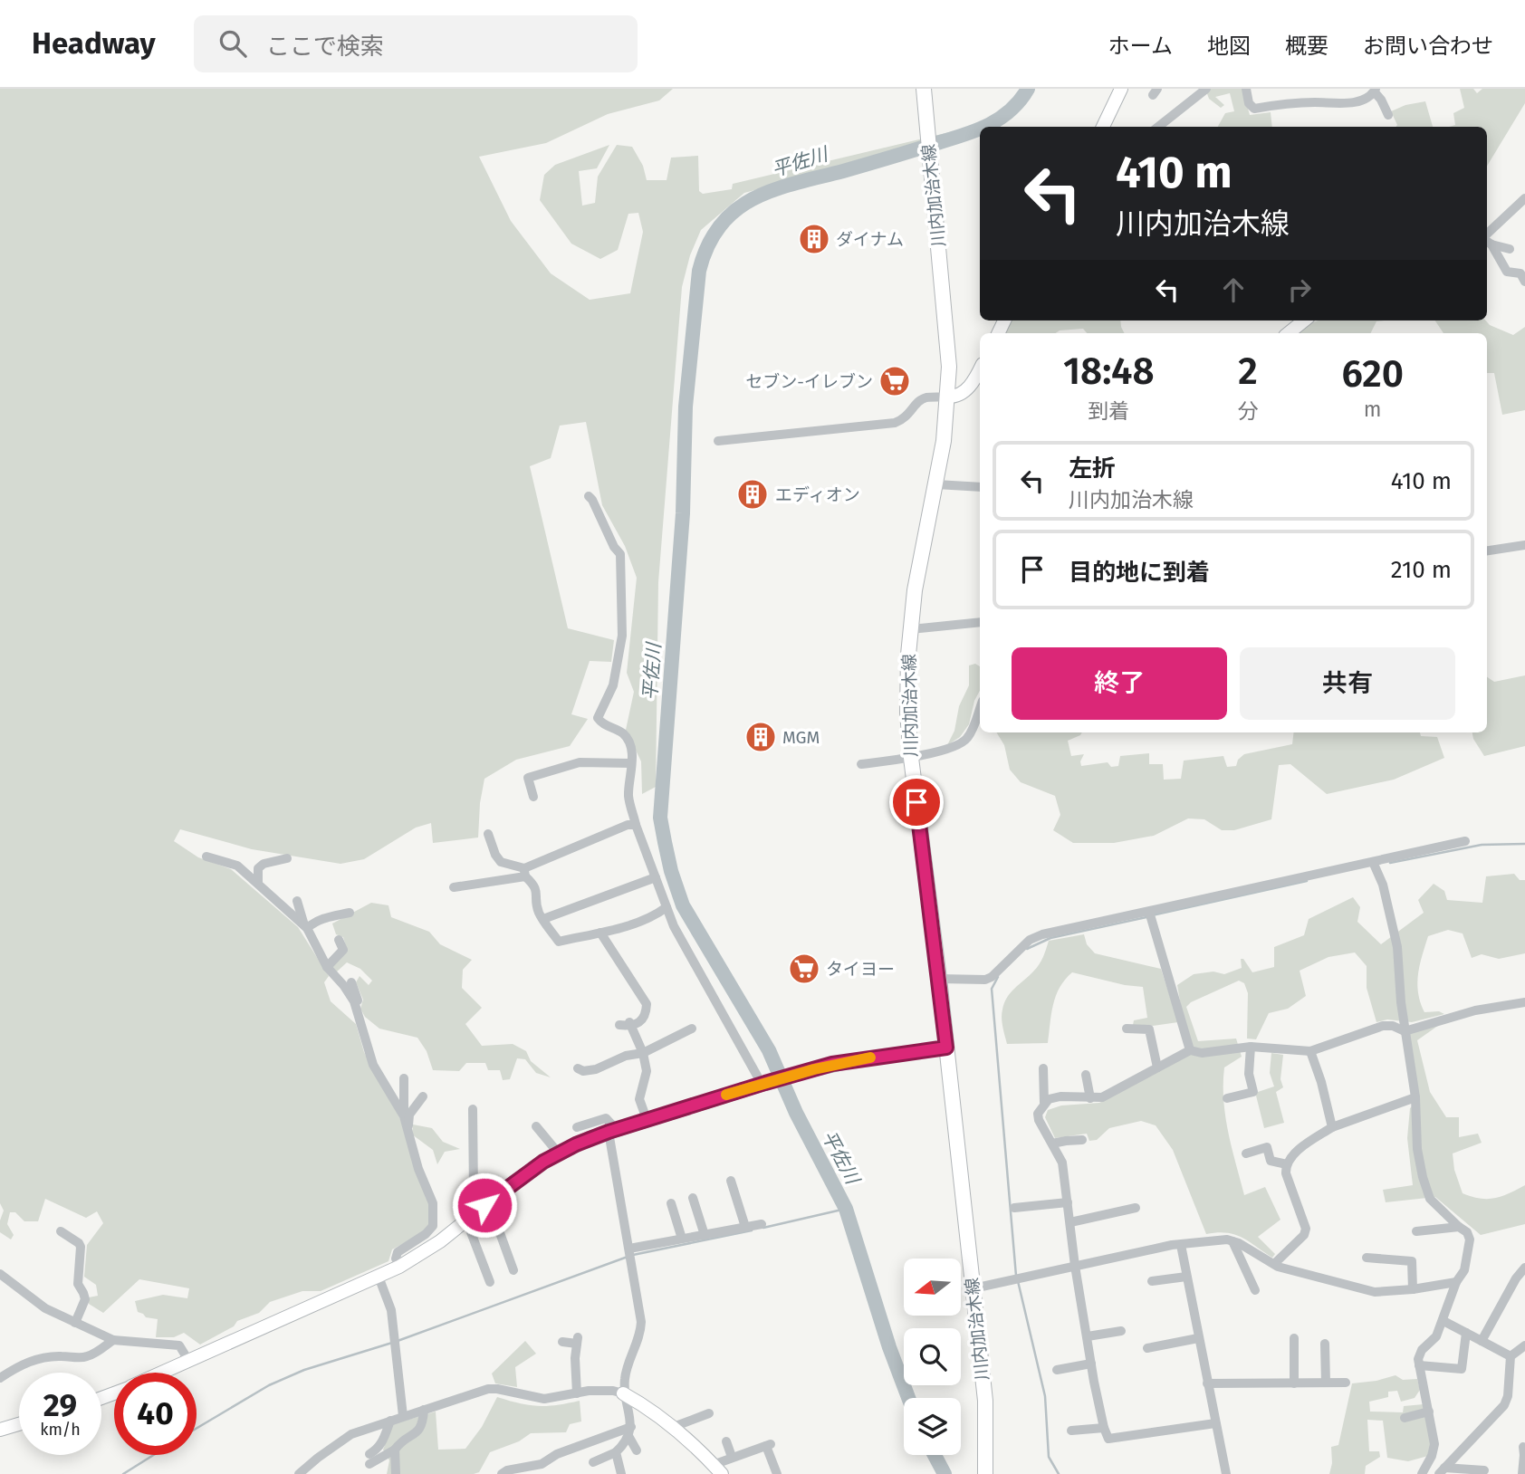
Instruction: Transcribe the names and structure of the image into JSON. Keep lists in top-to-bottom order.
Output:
{
  "streets": {
    "main road": ["川内加治木線"]
  },
  "water": ["平佐川"],
  "places": {
    "building": ["ダイナム", "エディオン", "MGM"],
    "supermarket": ["セブン-イレブン", "タイヨー"]
  },
  "north": "left",
  "page": {
    "header": "Headway",
    "search": "ここで検索",
    "nav": [
      "ホーム",
      "地図",
      "概要",
      "お問い合わせ"
    ],
    "turn": ["410 m", "川内加治木線"],
    "eta": [
      "18:48",
      "到着",
      "2",
      "分",
      "620",
      "m"
    ],
    "list": [
      {
        "name": "左折",
        "note": "川内加治木線",
        "value": "410 m"
      },
      {
        "name": "目的地に到着",
        "value": "210 m"
      }
    ],
    "buttons": ["終了", "共有"],
    "speed": "29 km/h",
    "limit": "40"
  }
}
